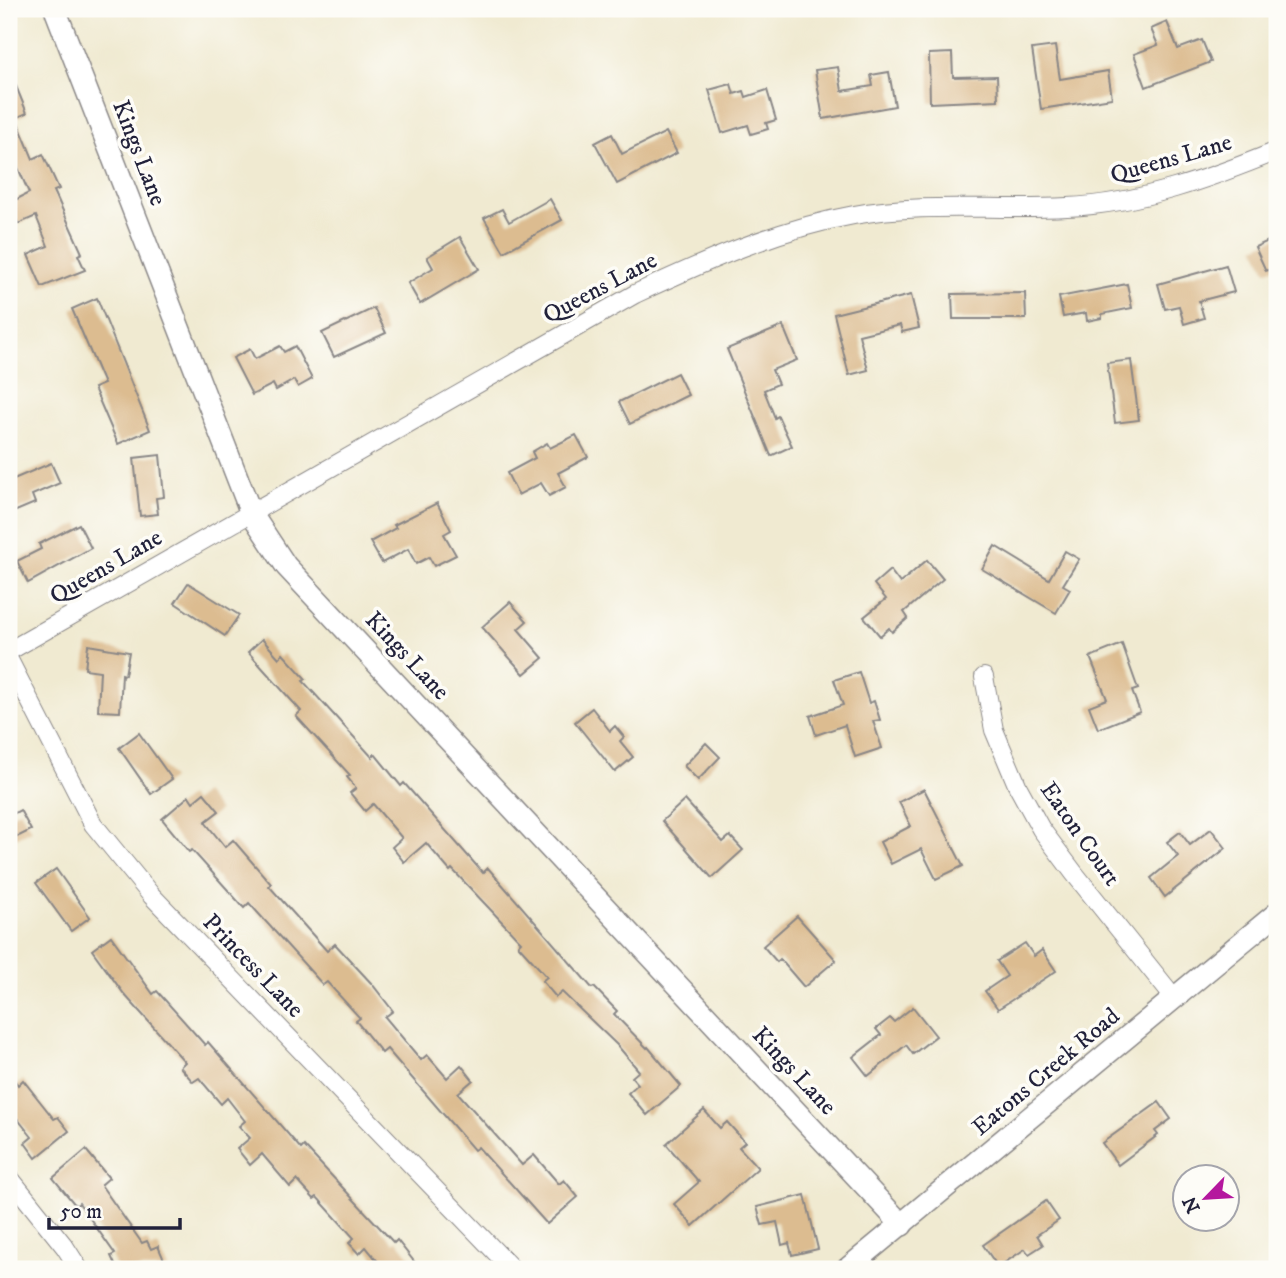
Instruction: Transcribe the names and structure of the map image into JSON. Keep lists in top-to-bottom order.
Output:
{
  "streets": {
    "street": [
      "Kings Lane",
      "Queens Lane",
      "Eaton Court",
      "Princess Lane",
      "Eatons Creek Road"
    ]
  },
  "crossings": [
    ["Kings Lane", "Queens Lane"],
    ["Kings Lane", "Eatons Creek Road"],
    ["Eaton Court", "Eatons Creek Road"]
  ],
  "scale_bar": "50 m",
  "north": "bottom left"
}
